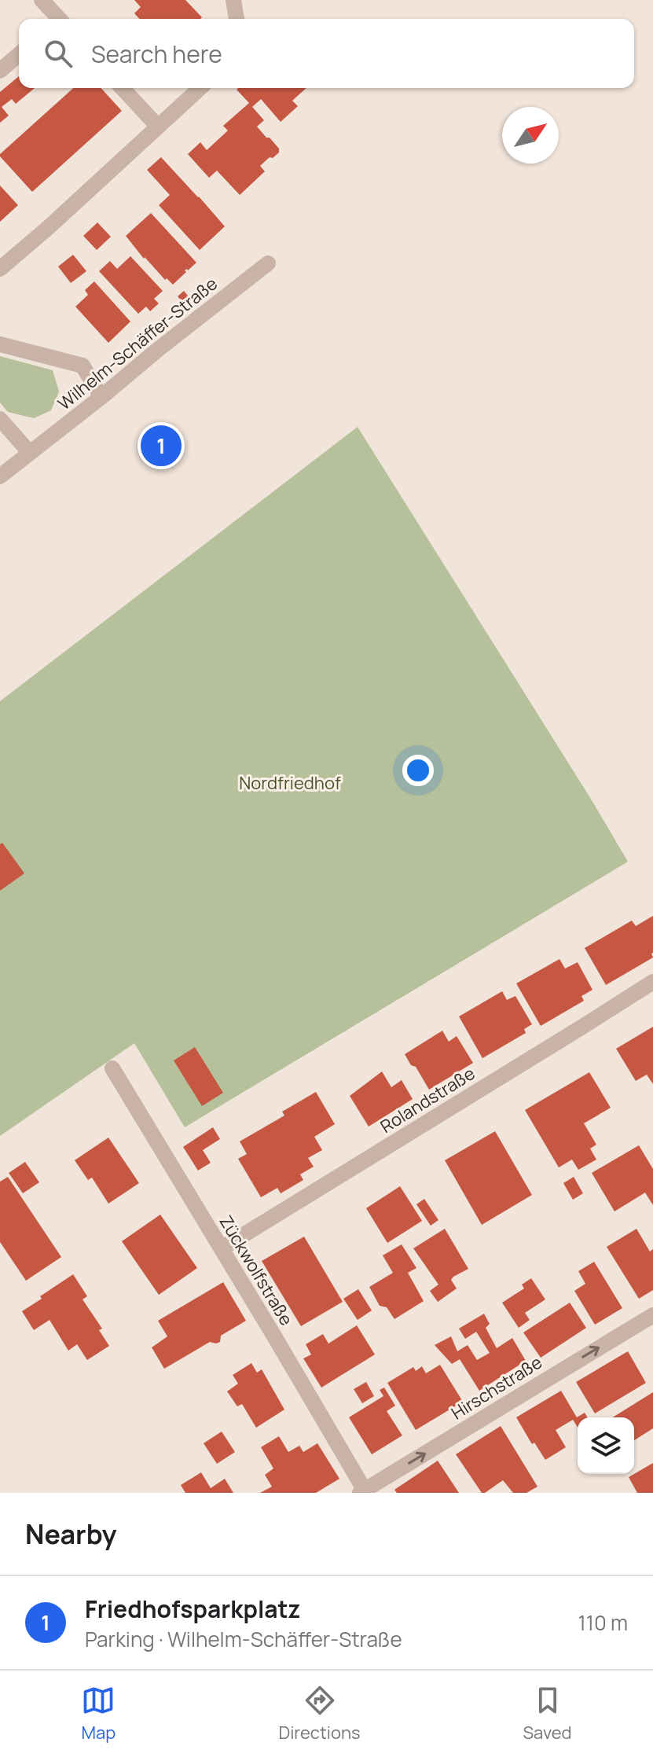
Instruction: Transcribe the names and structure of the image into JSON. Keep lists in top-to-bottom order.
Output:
{
  "streets": {
    "street": [
      "Wilhelm-Schäffer-Straße",
      "Rolandstraße",
      "Zückwolfstraße",
      "Hirschstraße"
    ]
  },
  "crossings": [
    ["Rolandstraße", "Zückwolfstraße"],
    ["Zückwolfstraße", "Hirschstraße"]
  ],
  "one_way": ["Hirschstraße"],
  "parks": ["Nordfriedhof"],
  "north": "top right",
  "page": {
    "search": "Search here",
    "pins": "1",
    "heading": "Nearby",
    "list": [
      {
        "mark": "1",
        "name": "Friedhofsparkplatz",
        "note": "Parking · Wilhelm-Schäffer-Straße",
        "value": "110 m"
      }
    ],
    "nav": ["Map", "Directions", "Saved"]
  }
}
